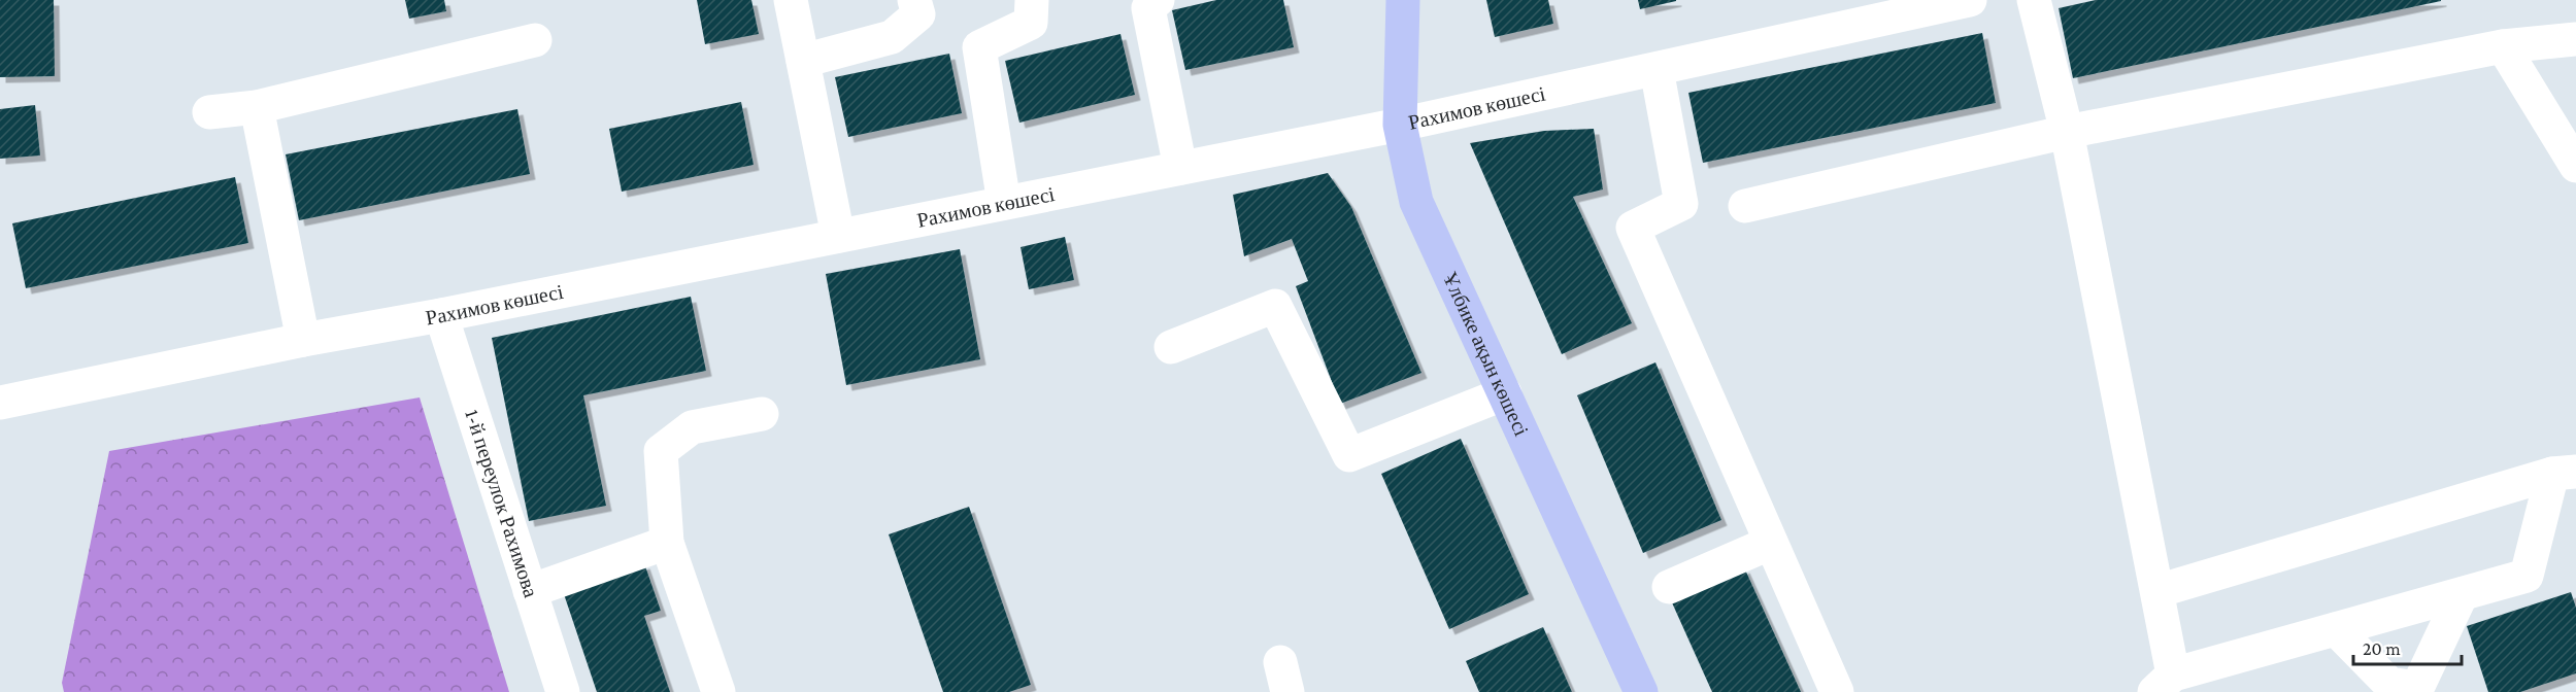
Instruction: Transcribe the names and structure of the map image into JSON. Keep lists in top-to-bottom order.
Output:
{
  "streets": {
    "main road": ["Ұлбике ақын көшесі"],
    "street": ["Рахимов көшесі", "1-й переулок Рахимова"]
  },
  "crossings": [
    ["Рахимов көшесі", "Ұлбике ақын көшесі"],
    ["Рахимов көшесі", "1-й переулок Рахимова"]
  ],
  "scale_bar": "20 m"
}
